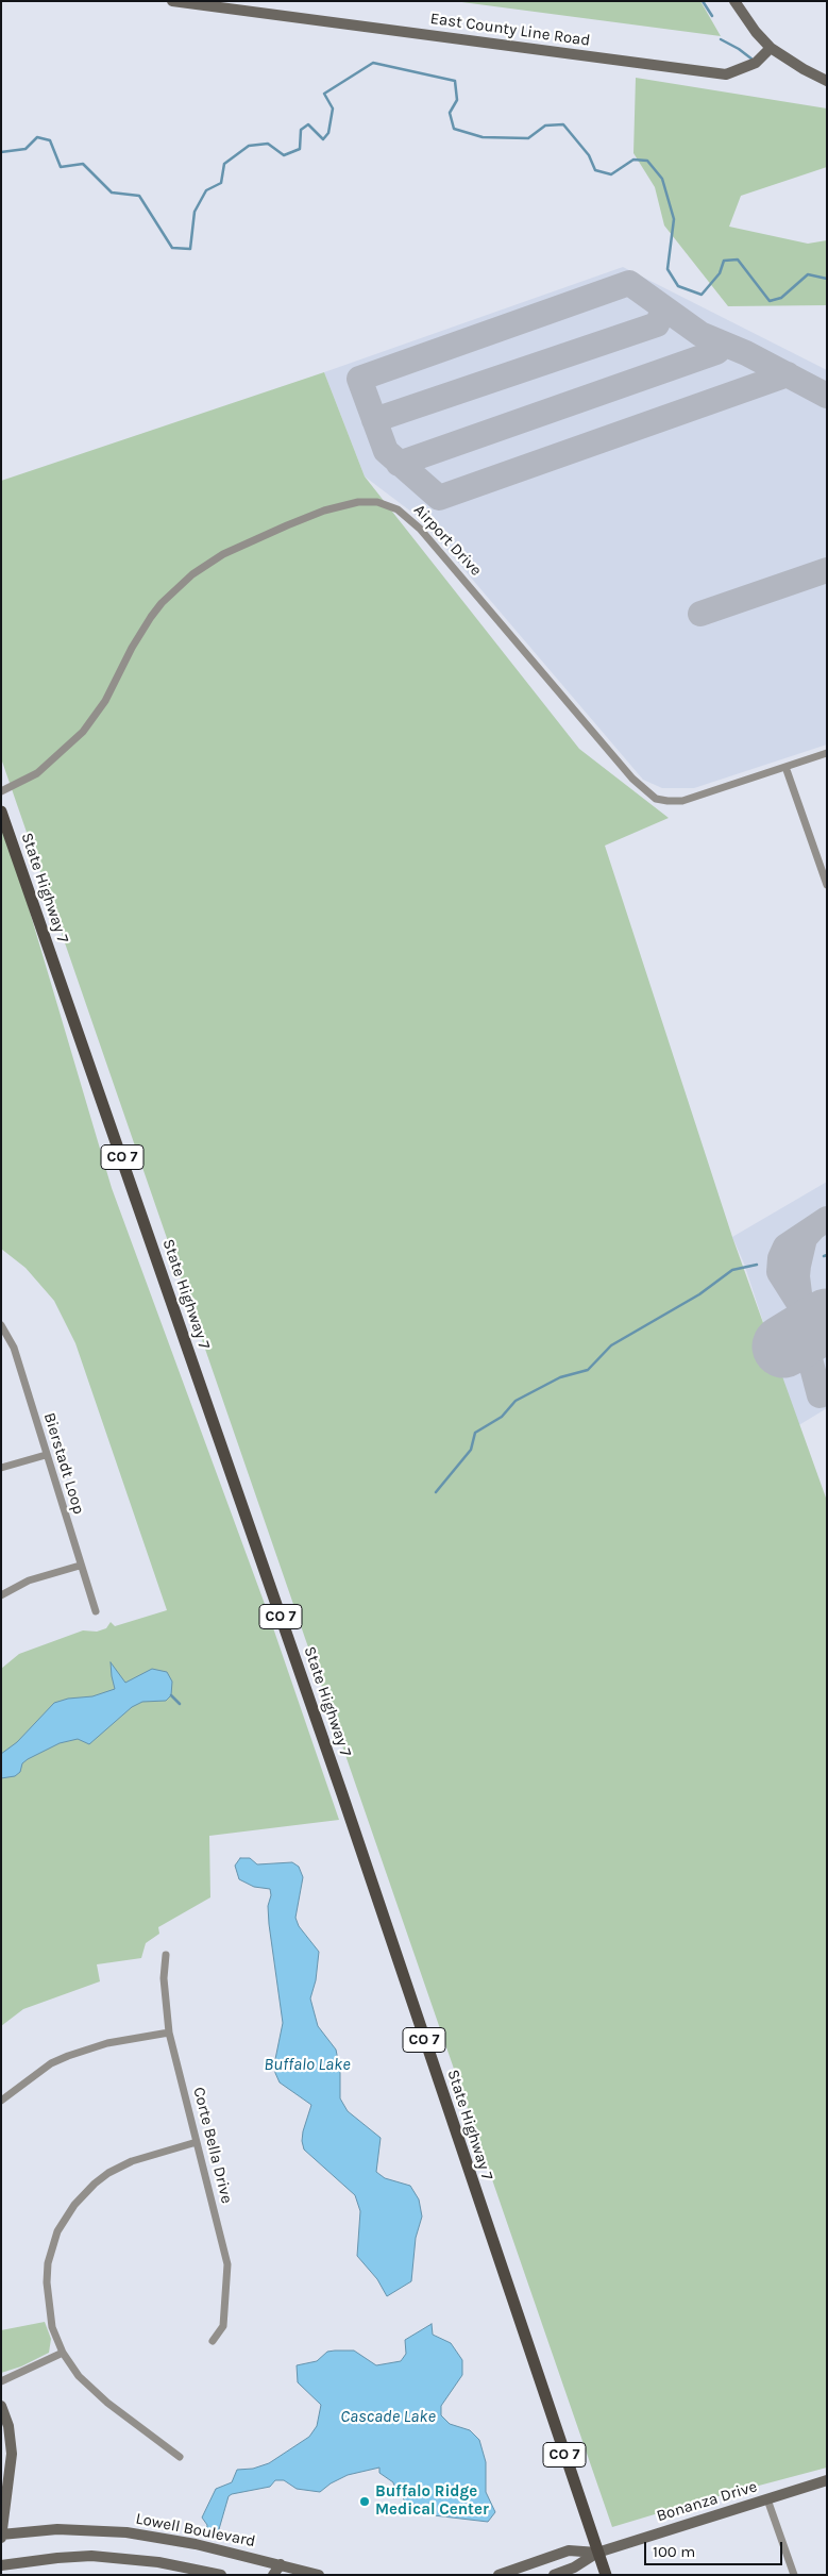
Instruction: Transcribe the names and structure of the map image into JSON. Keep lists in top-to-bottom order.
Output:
{
  "streets": {
    "main road": ["State Highway 7", "CO 7"],
    "street": [
      "East County Line Road",
      "Airport Drive",
      "Bierstadt Loop",
      "Corte Bella Drive",
      "Bonanza Drive",
      "Lowell Boulevard"
    ]
  },
  "crossings": [
    ["State Highway 7", "Bonanza Drive"]
  ],
  "water": ["Buffalo Lake", "Cascade Lake"],
  "places": ["Buffalo Ridge Medical Center"],
  "scale_bar": "100 m"
}
